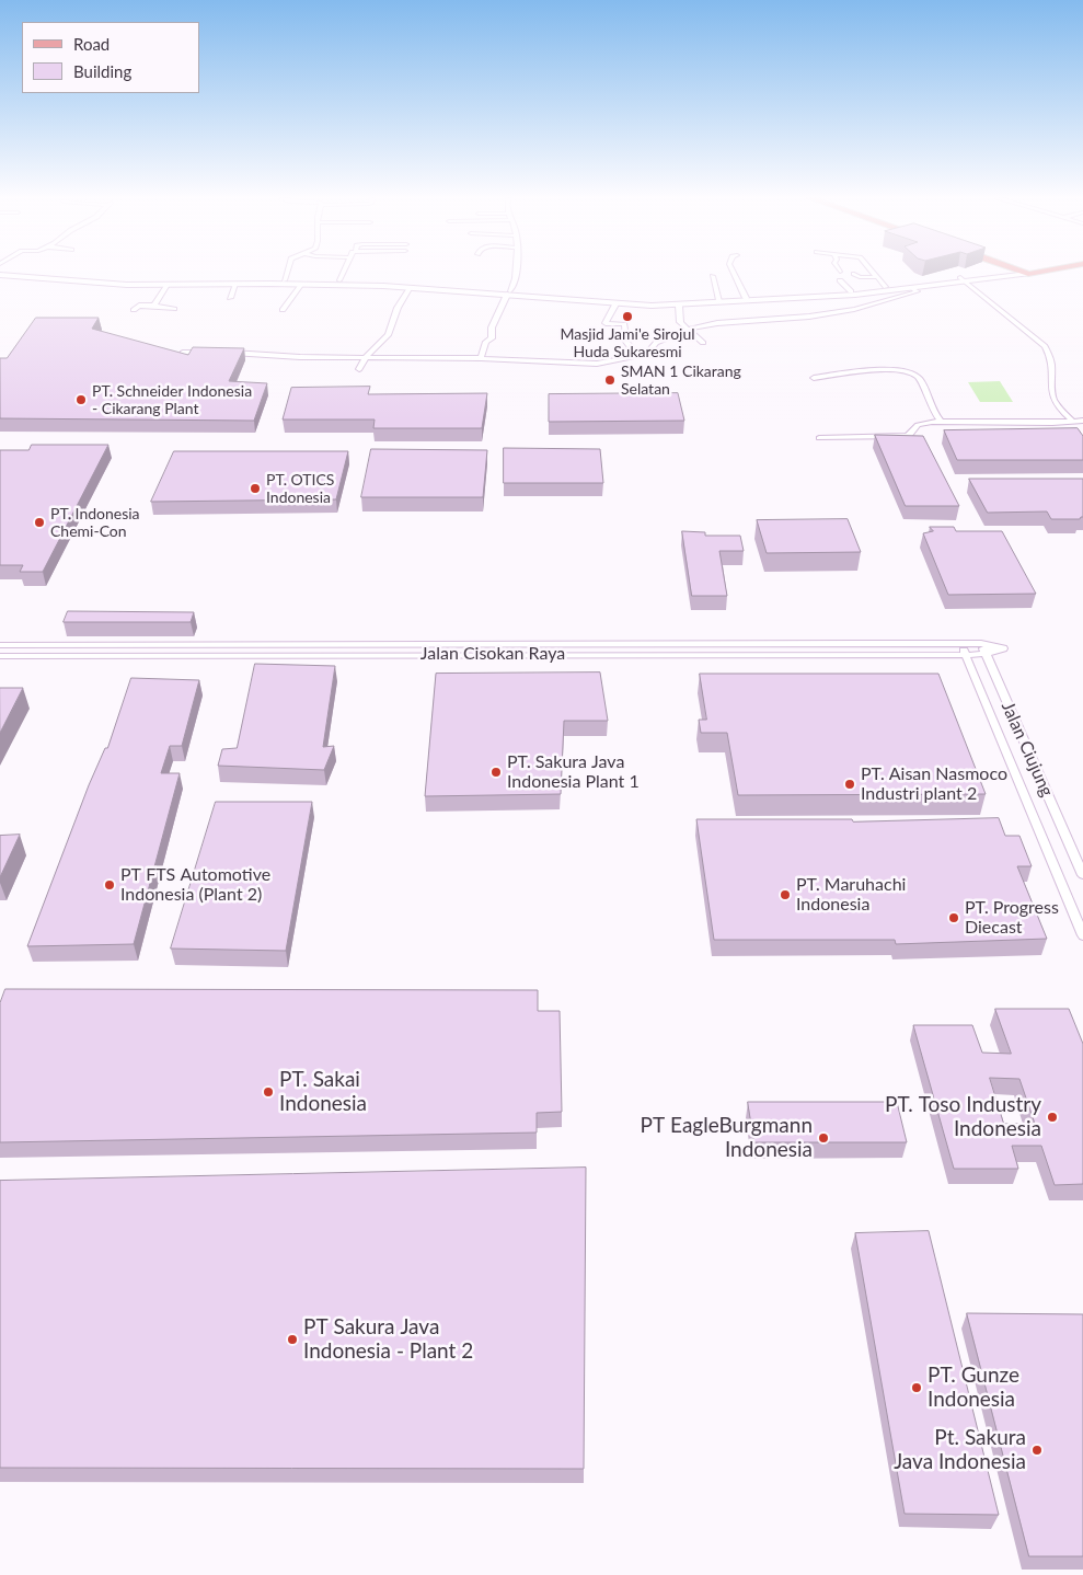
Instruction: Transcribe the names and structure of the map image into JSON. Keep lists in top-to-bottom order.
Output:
{
  "streets": {
    "street": ["Jalan Cisokan Raya", "Jalan Ciujung"]
  },
  "crossings": [
    ["Jalan Cisokan Raya", "Jalan Ciujung"]
  ],
  "places": [
    "Masjid Jami'e Sirojul Huda Sukaresmi",
    "SMAN 1 Cikarang Selatan",
    "PT. Schneider Indonesia - Cikarang Plant",
    "PT. OTICS Indonesia",
    "PT. Indonesia Chemi-Con",
    "PT. Sakura Java Indonesia Plant 1",
    "PT. Aisan Nasmoco Industri plant 2",
    "PT FTS Automotive Indonesia (Plant 2)",
    "PT. Maruhachi Indonesia",
    "PT. Progress Diecast",
    "PT. Sakai Indonesia",
    "PT. Toso Industry Indonesia",
    "PT EagleBurgmann Indonesia",
    "PT Sakura Java Indonesia - Plant 2",
    "PT. Gunze Indonesia",
    "Pt. Sakura Java Indonesia"
  ],
  "legend": ["Road", "Building"]
}
